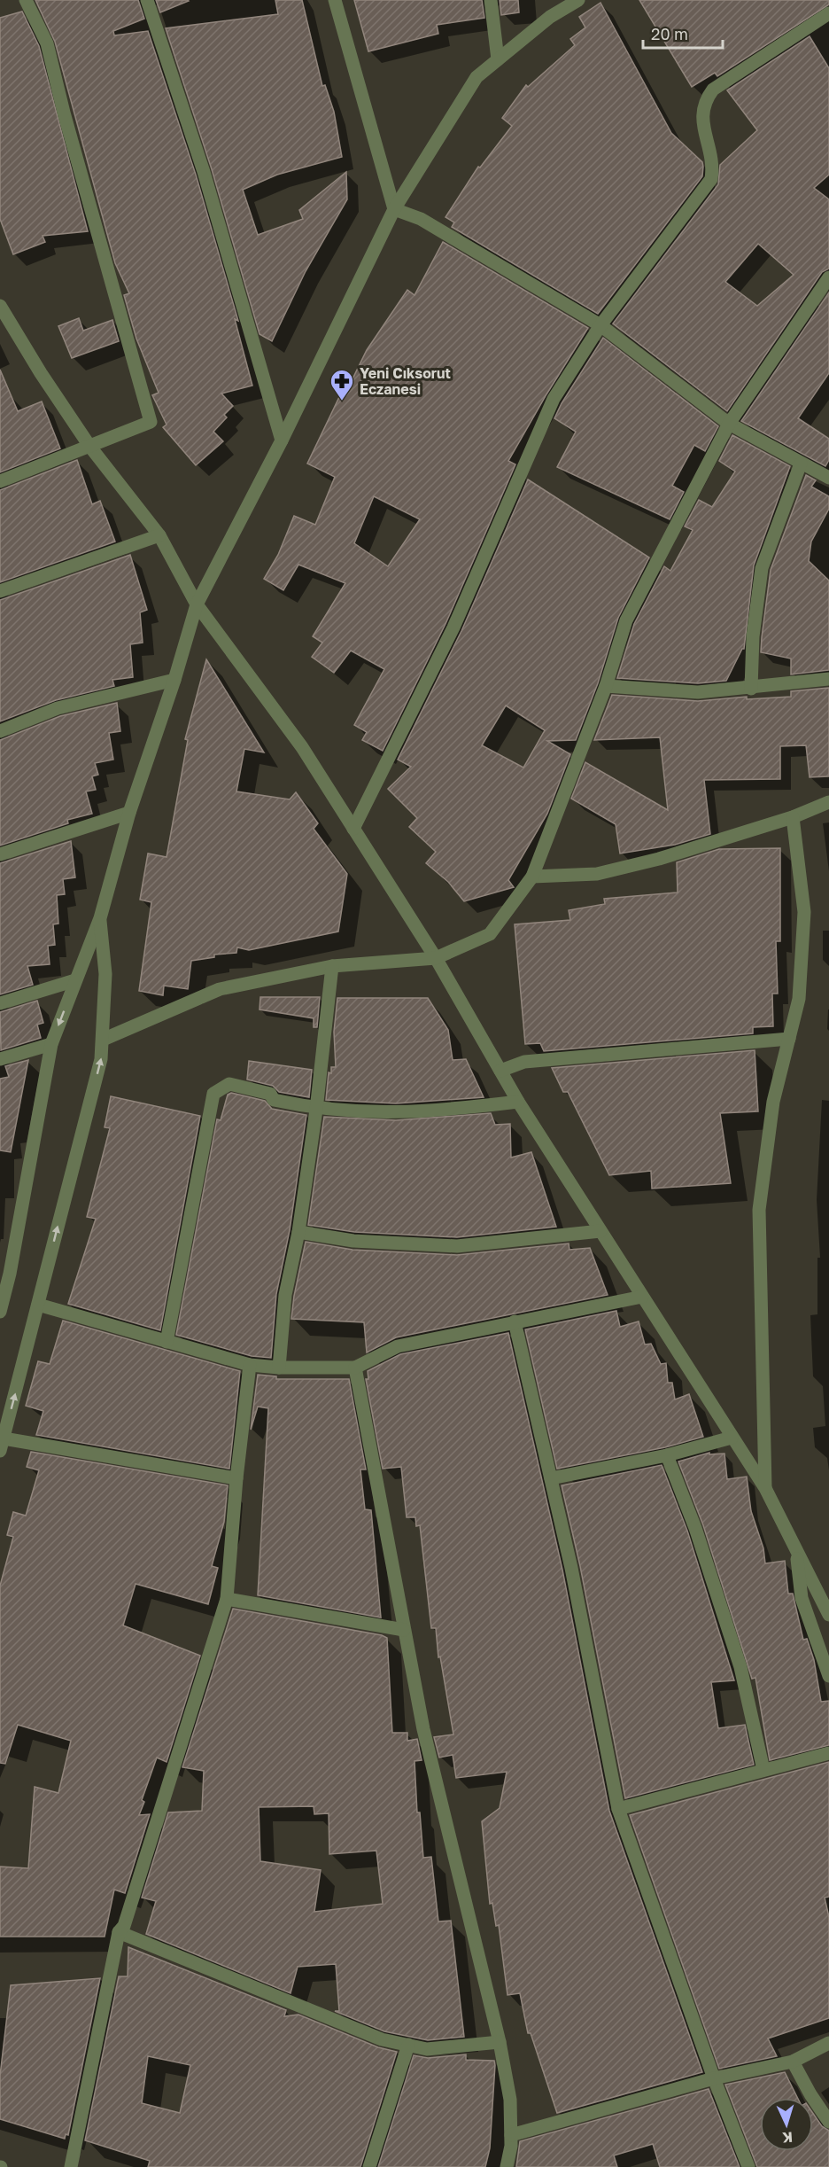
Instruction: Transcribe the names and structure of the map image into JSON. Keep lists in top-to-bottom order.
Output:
{
  "places": {
    "pharmacy": ["Yeni Cıksorut Eczanesi"]
  },
  "scale_bar": "20 m",
  "north": "bottom"
}
